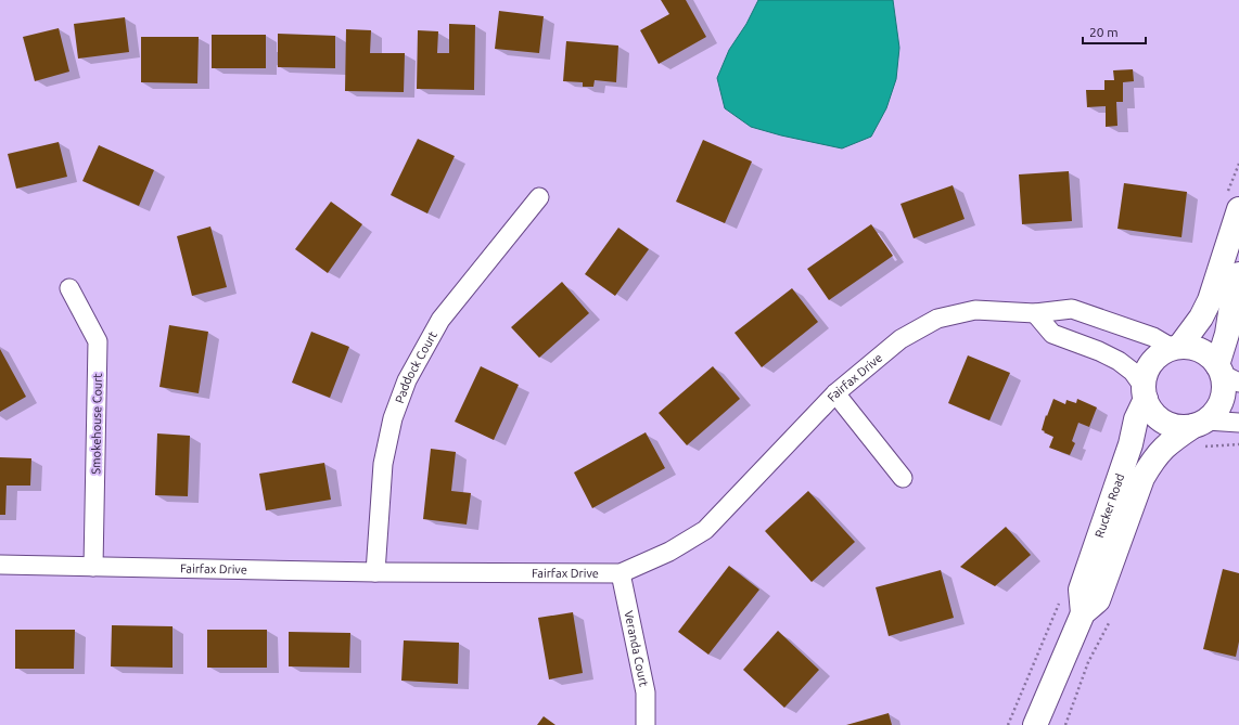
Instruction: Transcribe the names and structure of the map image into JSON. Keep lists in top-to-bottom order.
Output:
{
  "streets": {
    "main road": ["Rucker Road"],
    "street": [
      "Paddock Court",
      "Fairfax Drive",
      "Smokehouse Court",
      "Veranda Court"
    ]
  },
  "crossings": [
    ["Paddock Court", "Fairfax Drive"],
    ["Fairfax Drive", "Smokehouse Court"],
    ["Fairfax Drive", "Rucker Road"],
    ["Fairfax Drive", "Veranda Court"]
  ],
  "scale_bar": "20 m"
}
